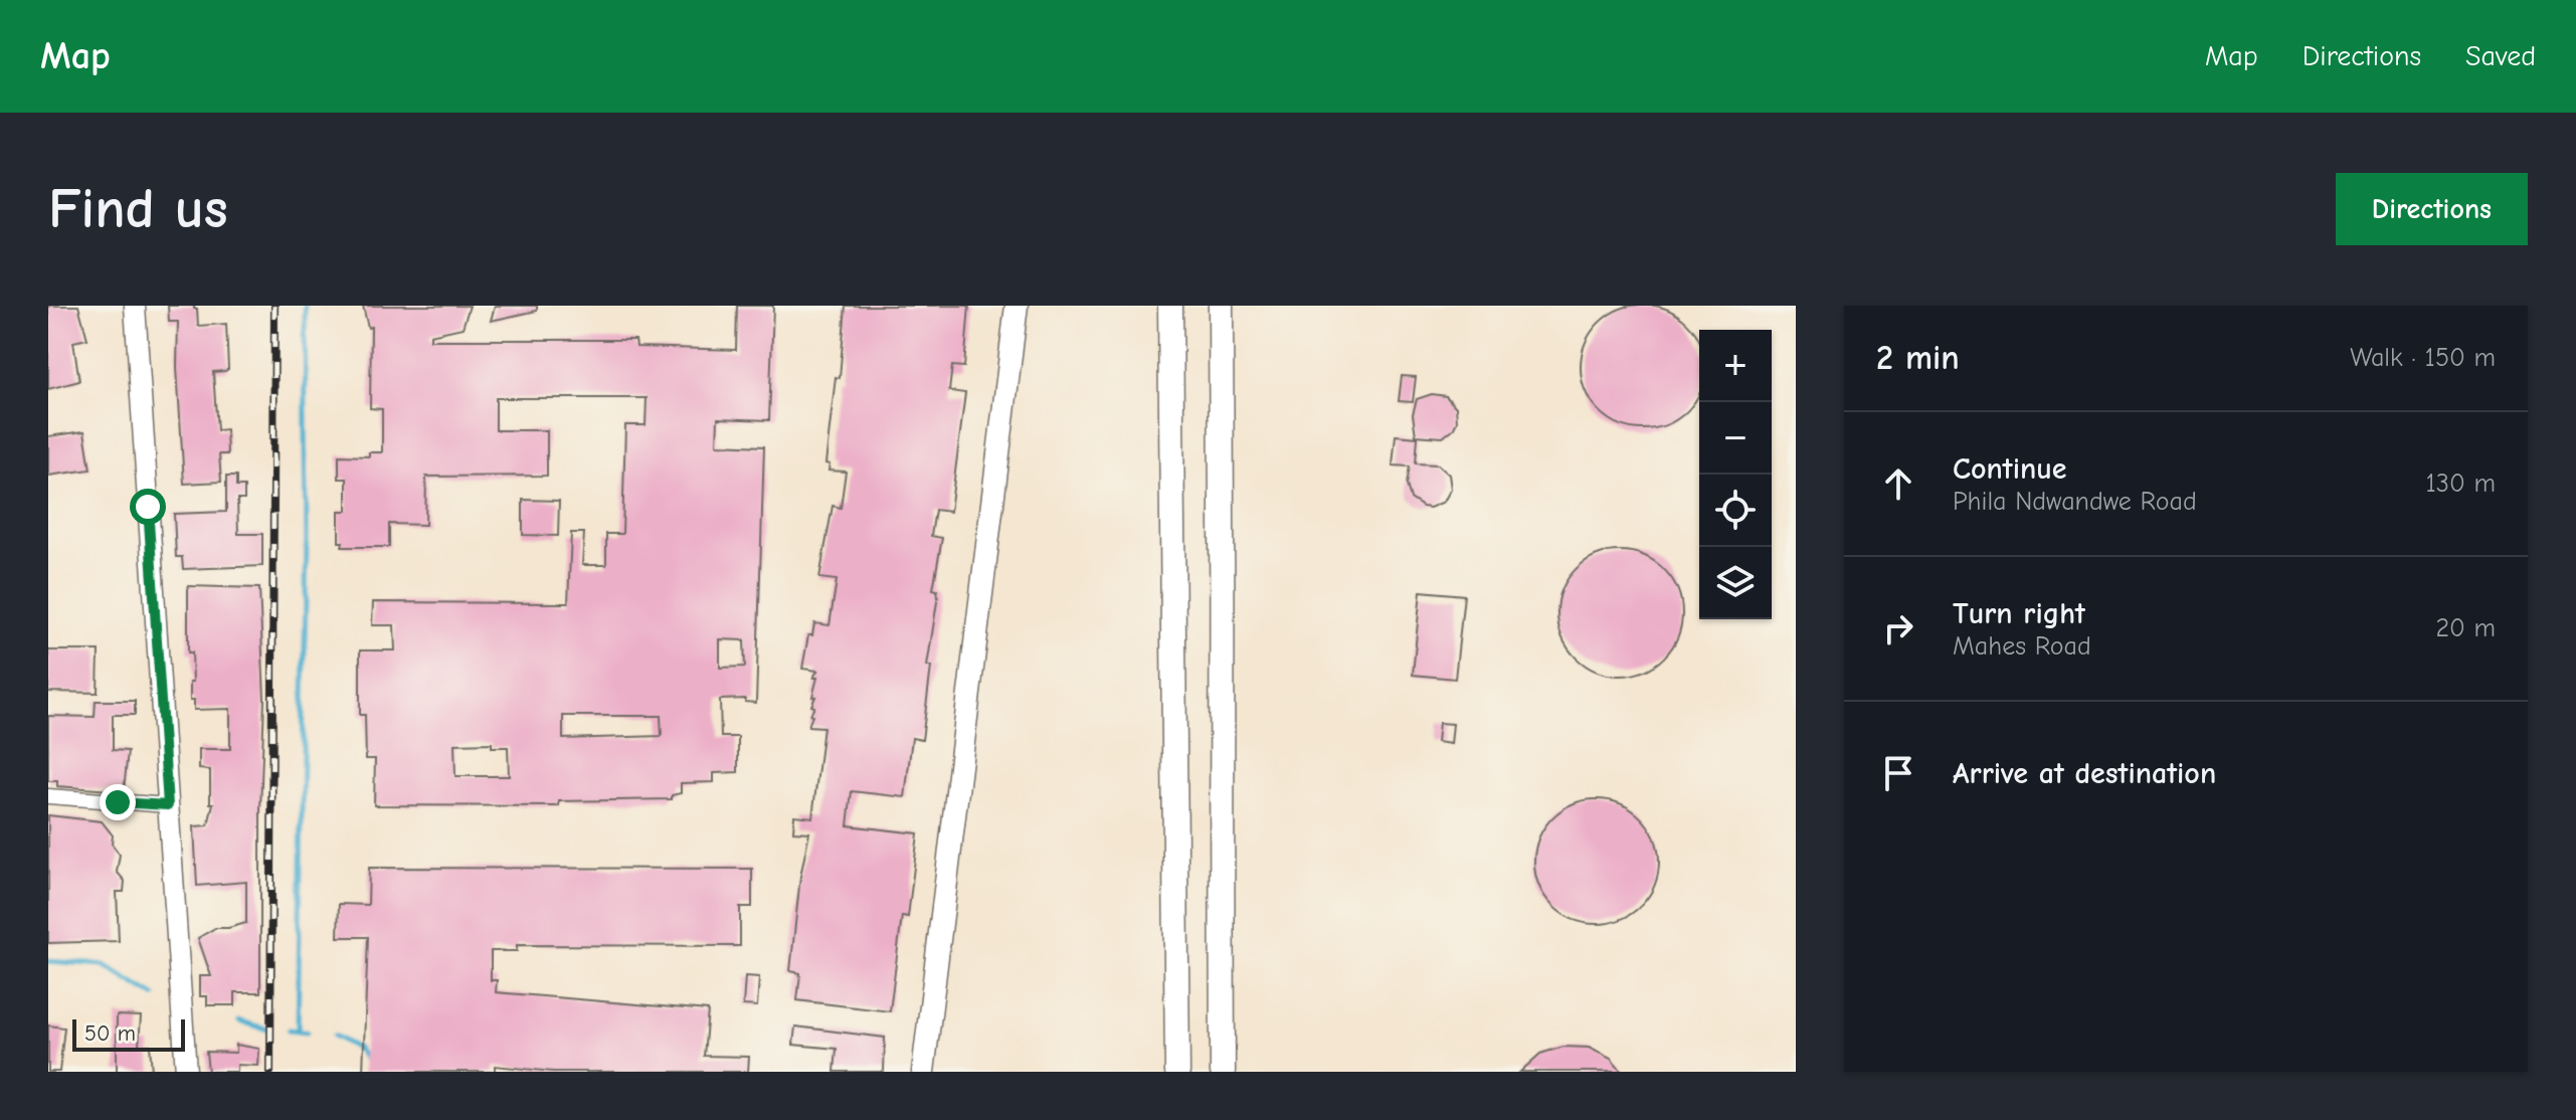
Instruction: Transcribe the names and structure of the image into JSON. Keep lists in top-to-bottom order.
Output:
{
  "scale_bar": "50 m",
  "page": {
    "header": "Map",
    "nav": ["Map", "Directions", "Saved"],
    "buttons": "Directions",
    "title": "Find us",
    "heading": ["2 min", "Walk · 150 m"],
    "map_buttons": ["+", "−"],
    "list": [
      ["Continue", "Phila Ndwandwe Road", "130 m"],
      ["Turn right", "Mahes Road", "20 m"],
      "Arrive at destination"
    ],
    "scale": "50 m"
  }
}
